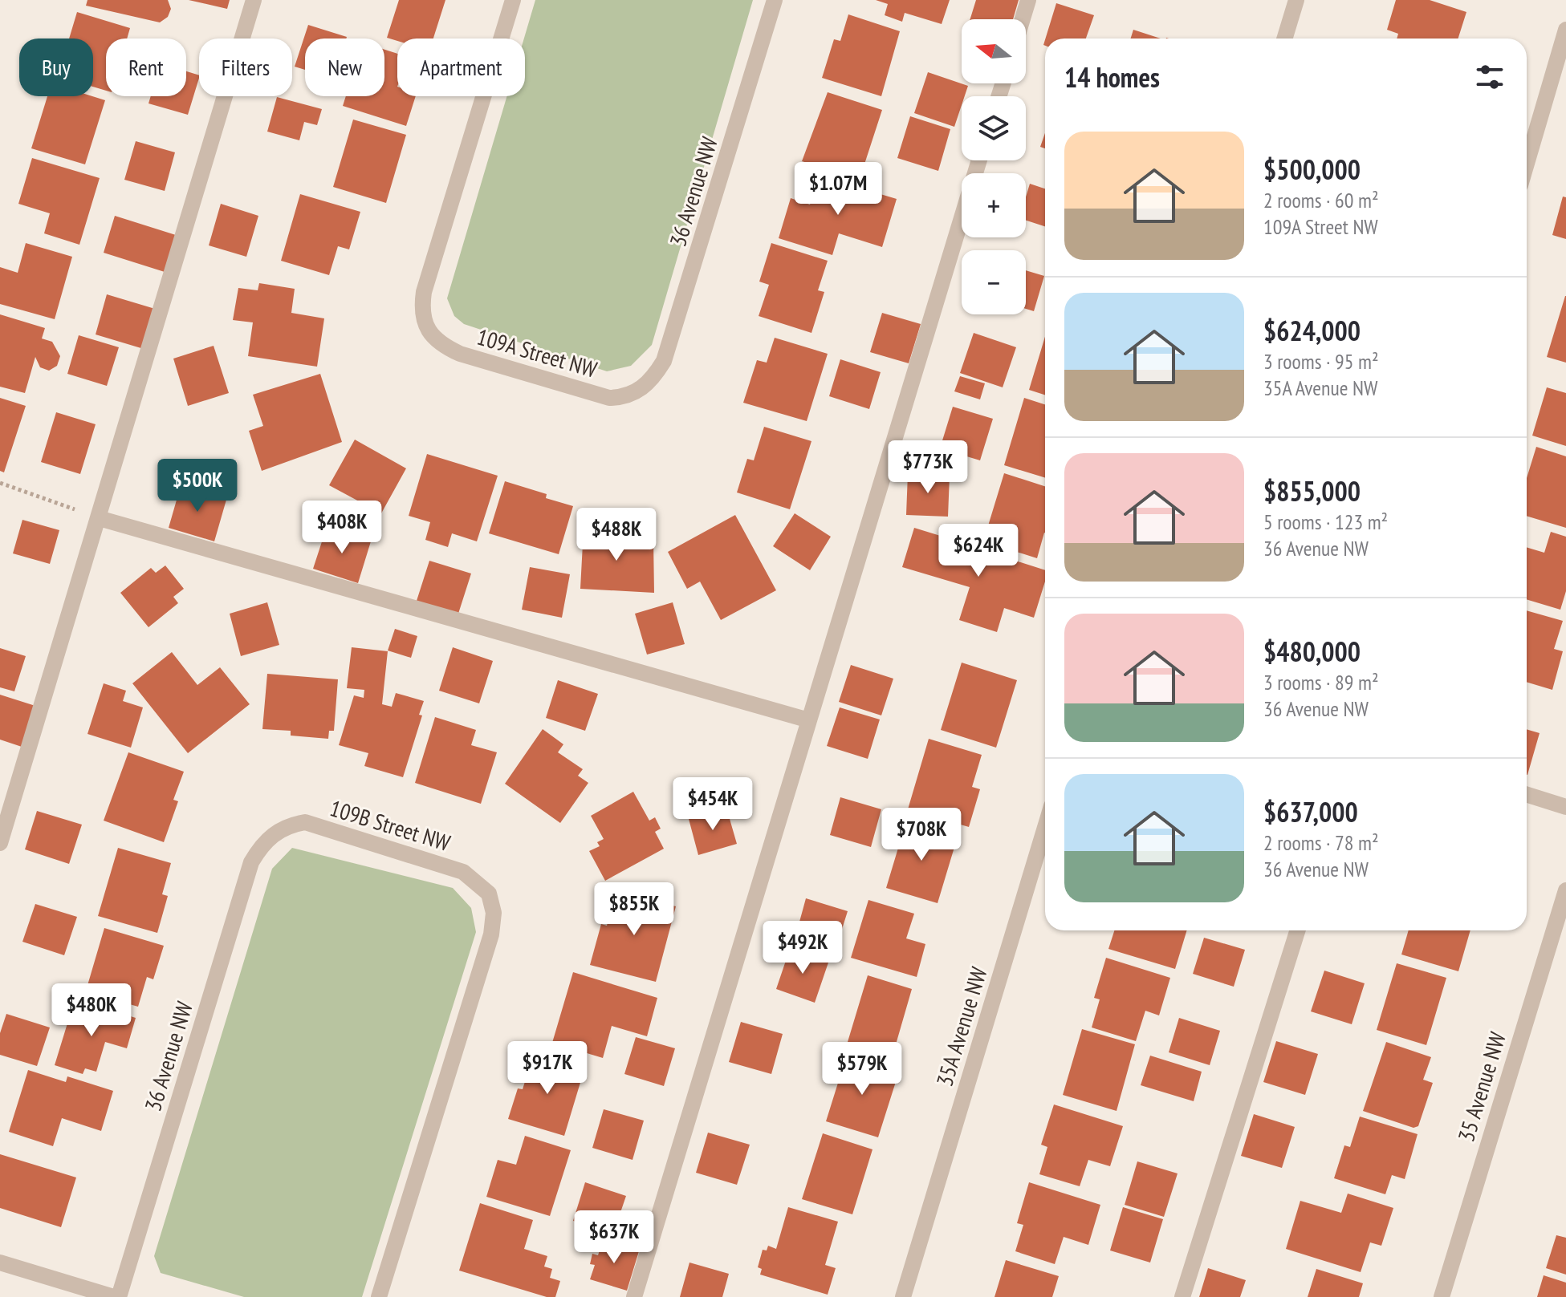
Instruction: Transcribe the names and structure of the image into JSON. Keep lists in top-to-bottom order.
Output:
{
  "streets": {
    "street": [
      "36 Avenue NW",
      "109A Street NW",
      "109B Street NW",
      "35A Avenue NW",
      "35 Avenue NW"
    ]
  },
  "crossings": [
    ["36 Avenue NW", "109A Street NW"],
    ["36 Avenue NW", "109B Street NW"]
  ],
  "north": "left",
  "page": {
    "map_buttons": ["+", "−"],
    "chip": [
      "Buy",
      "Rent",
      "Filters",
      "New",
      "Apartment"
    ],
    "heading": "14 homes",
    "list": [
      {
        "name": "$500,000",
        "note": "2 rooms · 60 m² · 109A Street NW"
      },
      {
        "name": "$624,000",
        "note": "3 rooms · 95 m² · 35A Avenue NW"
      },
      {
        "name": "$855,000",
        "note": "5 rooms · 123 m² · 36 Avenue NW"
      },
      {
        "name": "$480,000",
        "note": "3 rooms · 89 m² · 36 Avenue NW"
      },
      {
        "name": "$637,000",
        "note": "2 rooms · 78 m² · 36 Avenue NW"
      }
    ],
    "price": [
      "$1.07M",
      "$773K",
      "$500K",
      "$408K",
      "$488K",
      "$624K",
      "$454K",
      "$708K",
      "$855K",
      "$492K",
      "$480K",
      "$917K",
      "$579K",
      "$637K"
    ]
  }
}
